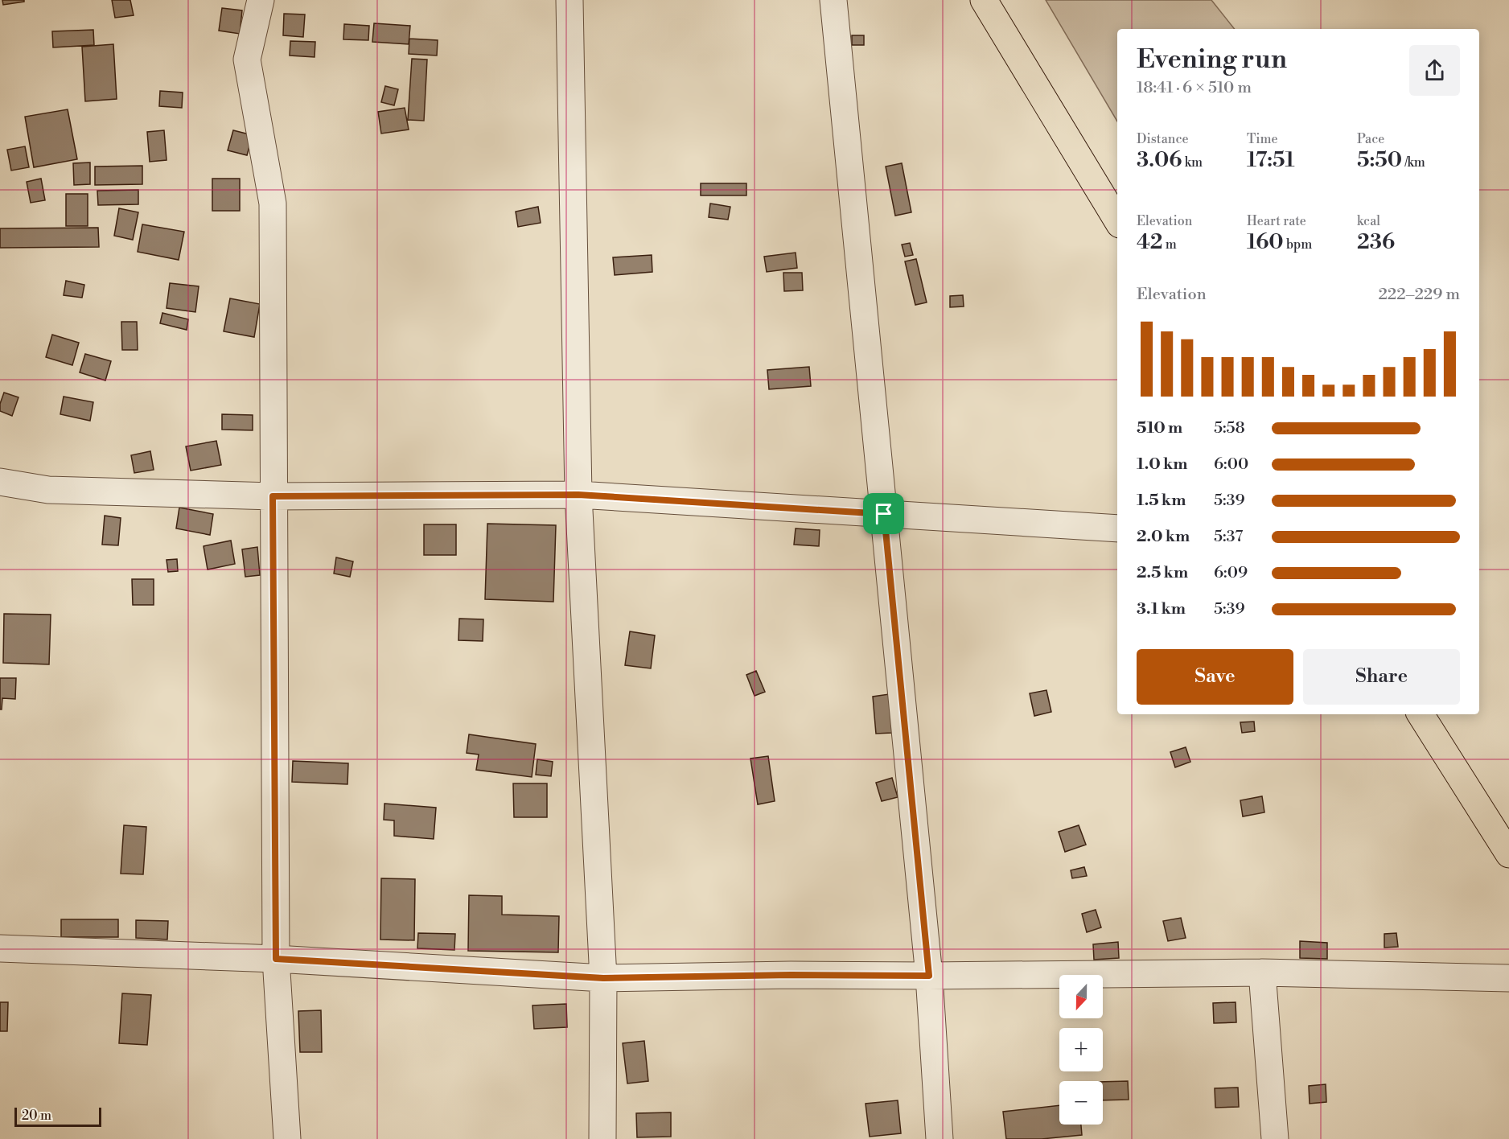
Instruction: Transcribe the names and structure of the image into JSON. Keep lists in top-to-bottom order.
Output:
{
  "scale_bar": "20 m",
  "north": "bottom",
  "page": {
    "heading": ["Evening run", "18:41 · 6 × 510 m"],
    "stats": [
      ["Distance", "3.06 km"],
      ["Time", "17:51"],
      ["Pace", "5:50 /km"],
      ["Elevation", "42 m"],
      ["Heart rate", "160 bpm"],
      ["kcal", "236"]
    ],
    "chart": ["Elevation", "222–229 m"],
    "list": [
      {
        "name": "510 m",
        "note": "5:58"
      },
      {
        "name": "1.0 km",
        "note": "6:00"
      },
      {
        "name": "1.5 km",
        "note": "5:39"
      },
      {
        "name": "2.0 km",
        "note": "5:37"
      },
      {
        "name": "2.5 km",
        "note": "6:09"
      },
      {
        "name": "3.1 km",
        "note": "5:39"
      }
    ],
    "buttons": ["Save", "Share"],
    "map_buttons": ["+", "−"],
    "scale": "20 m"
  }
}
